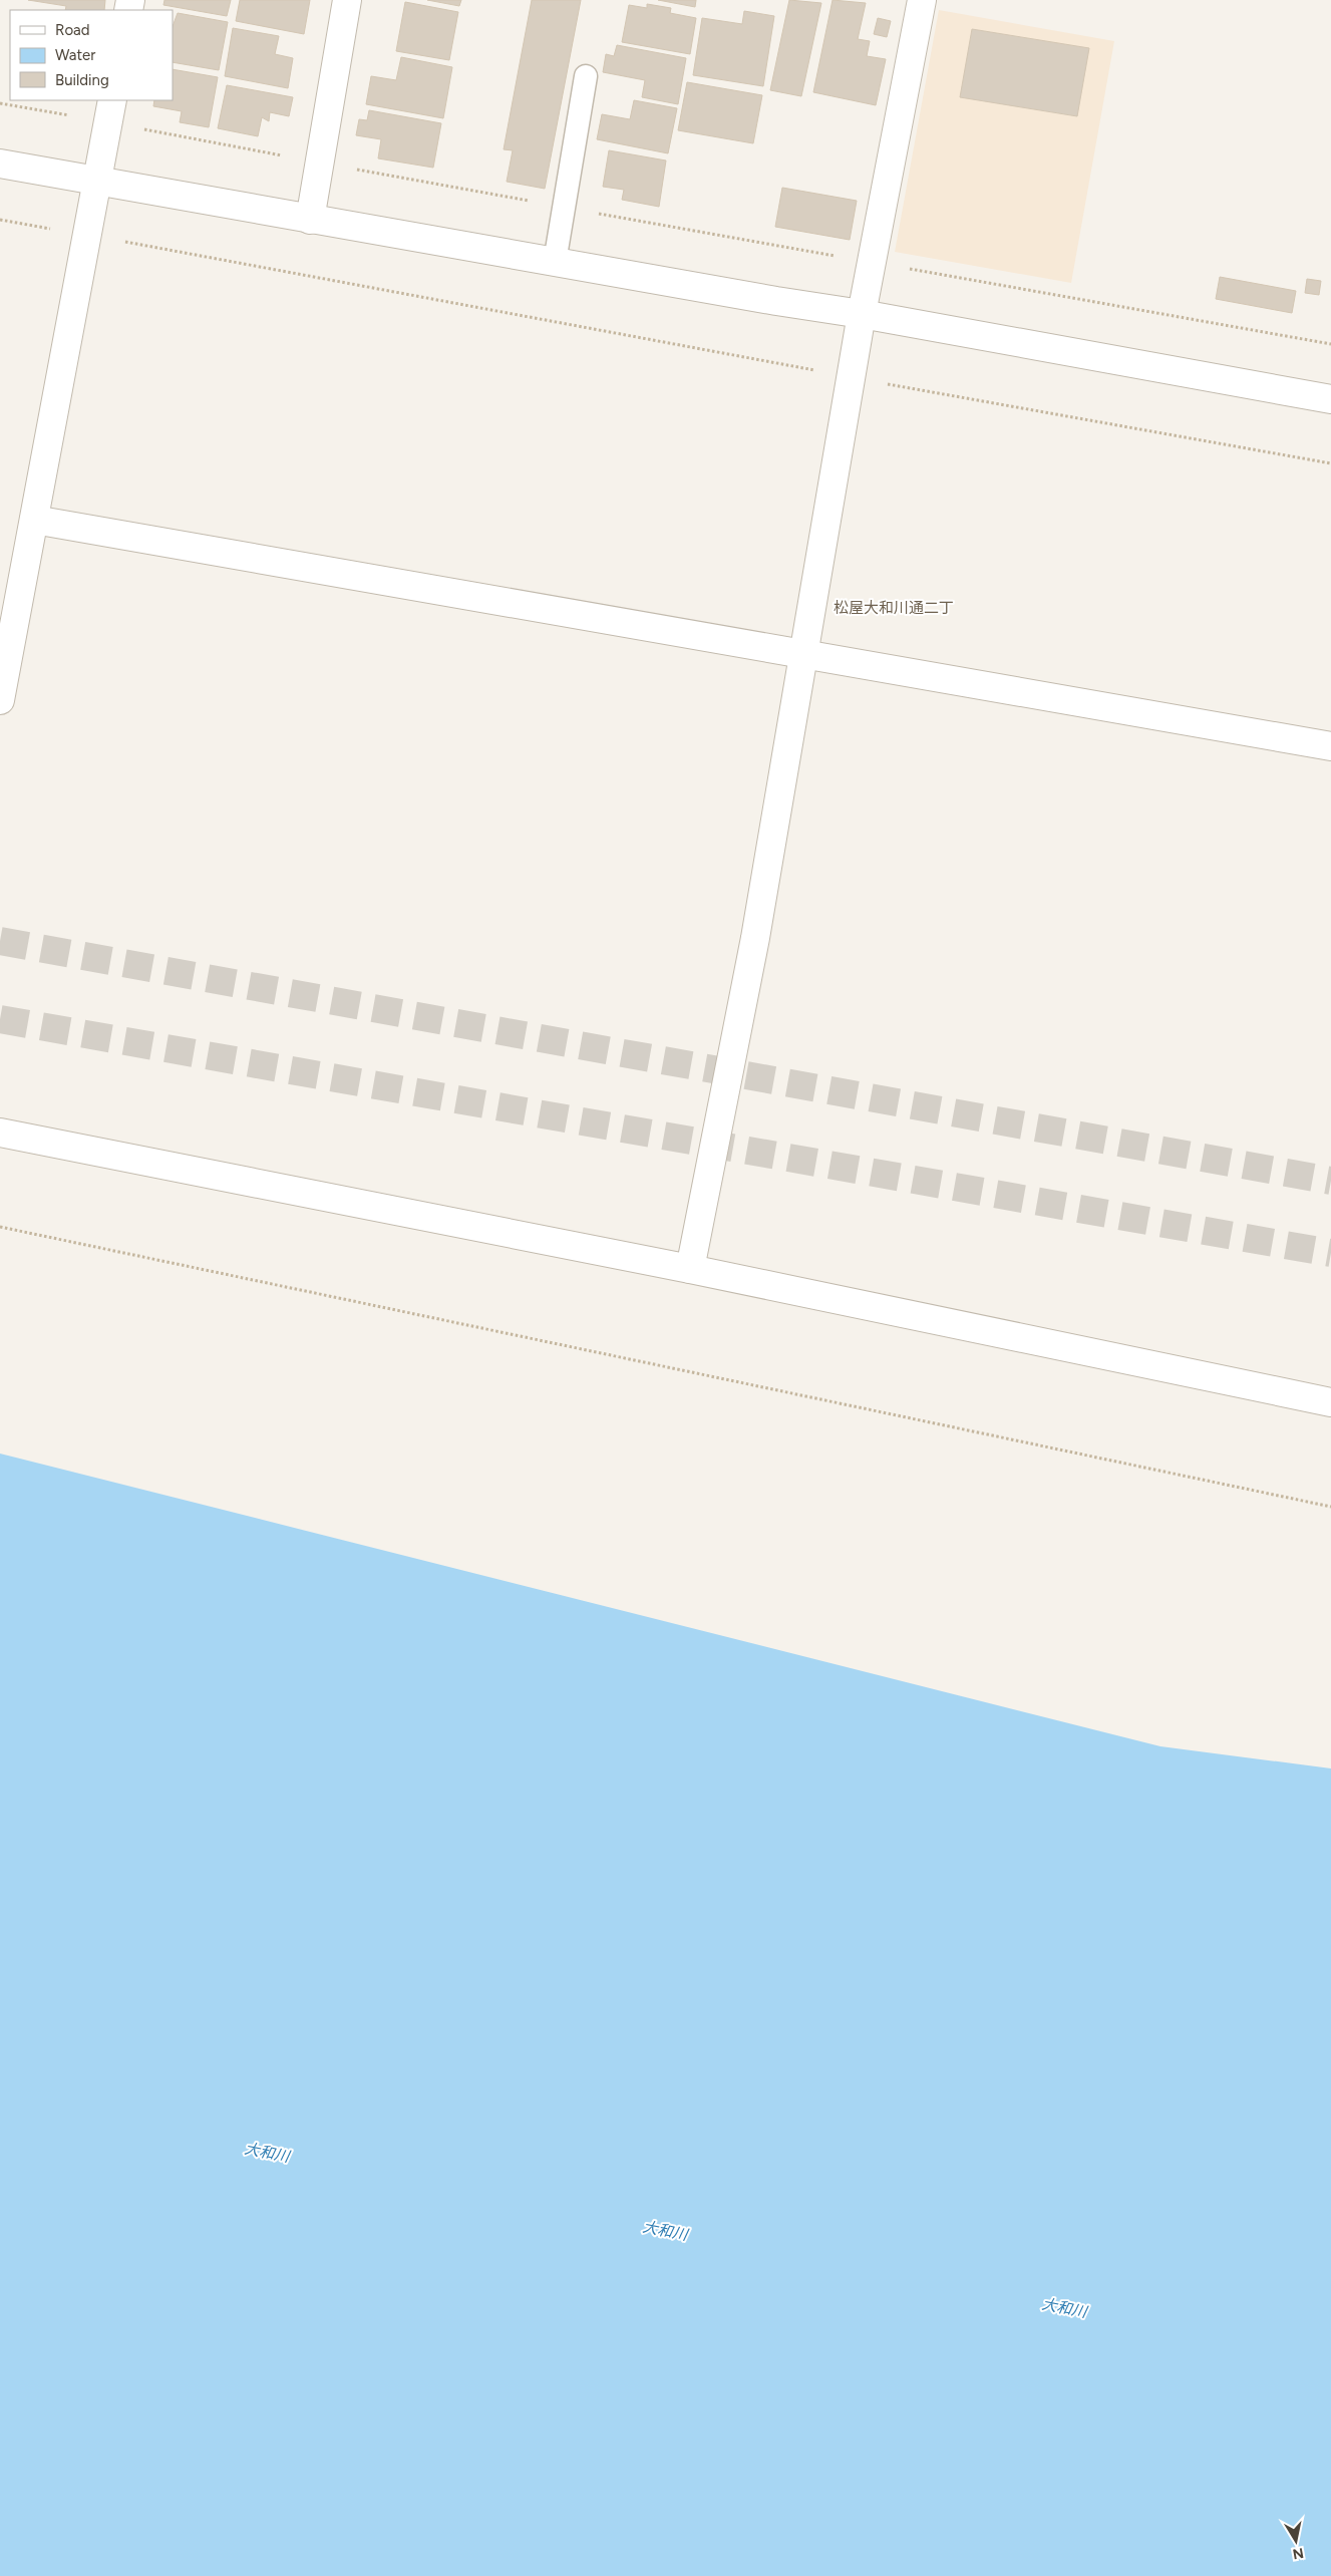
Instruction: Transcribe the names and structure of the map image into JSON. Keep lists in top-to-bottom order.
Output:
{
  "districts": ["松屋大和川通二丁"],
  "water": ["大和川"],
  "legend": ["Road", "Water", "Building"],
  "north": "bottom"
}
